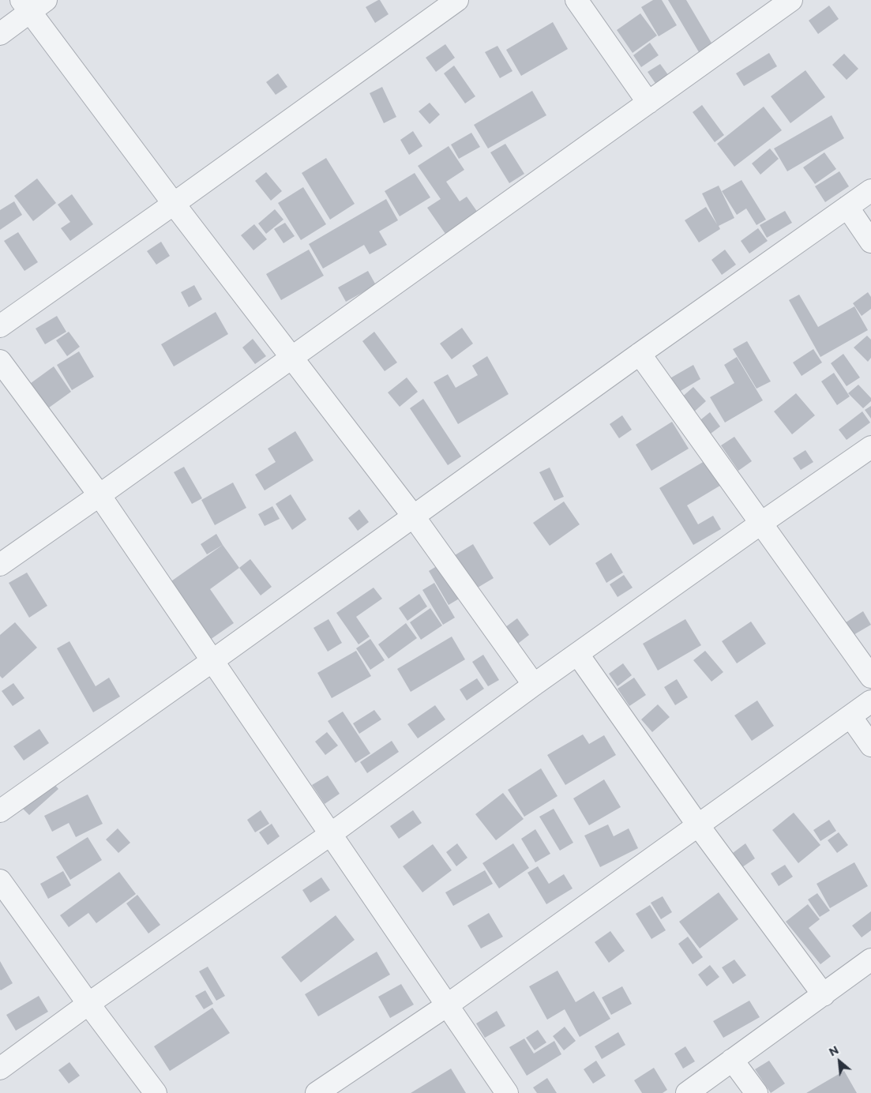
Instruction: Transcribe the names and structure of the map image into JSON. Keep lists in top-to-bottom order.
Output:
{
  "north": "top left"
}
